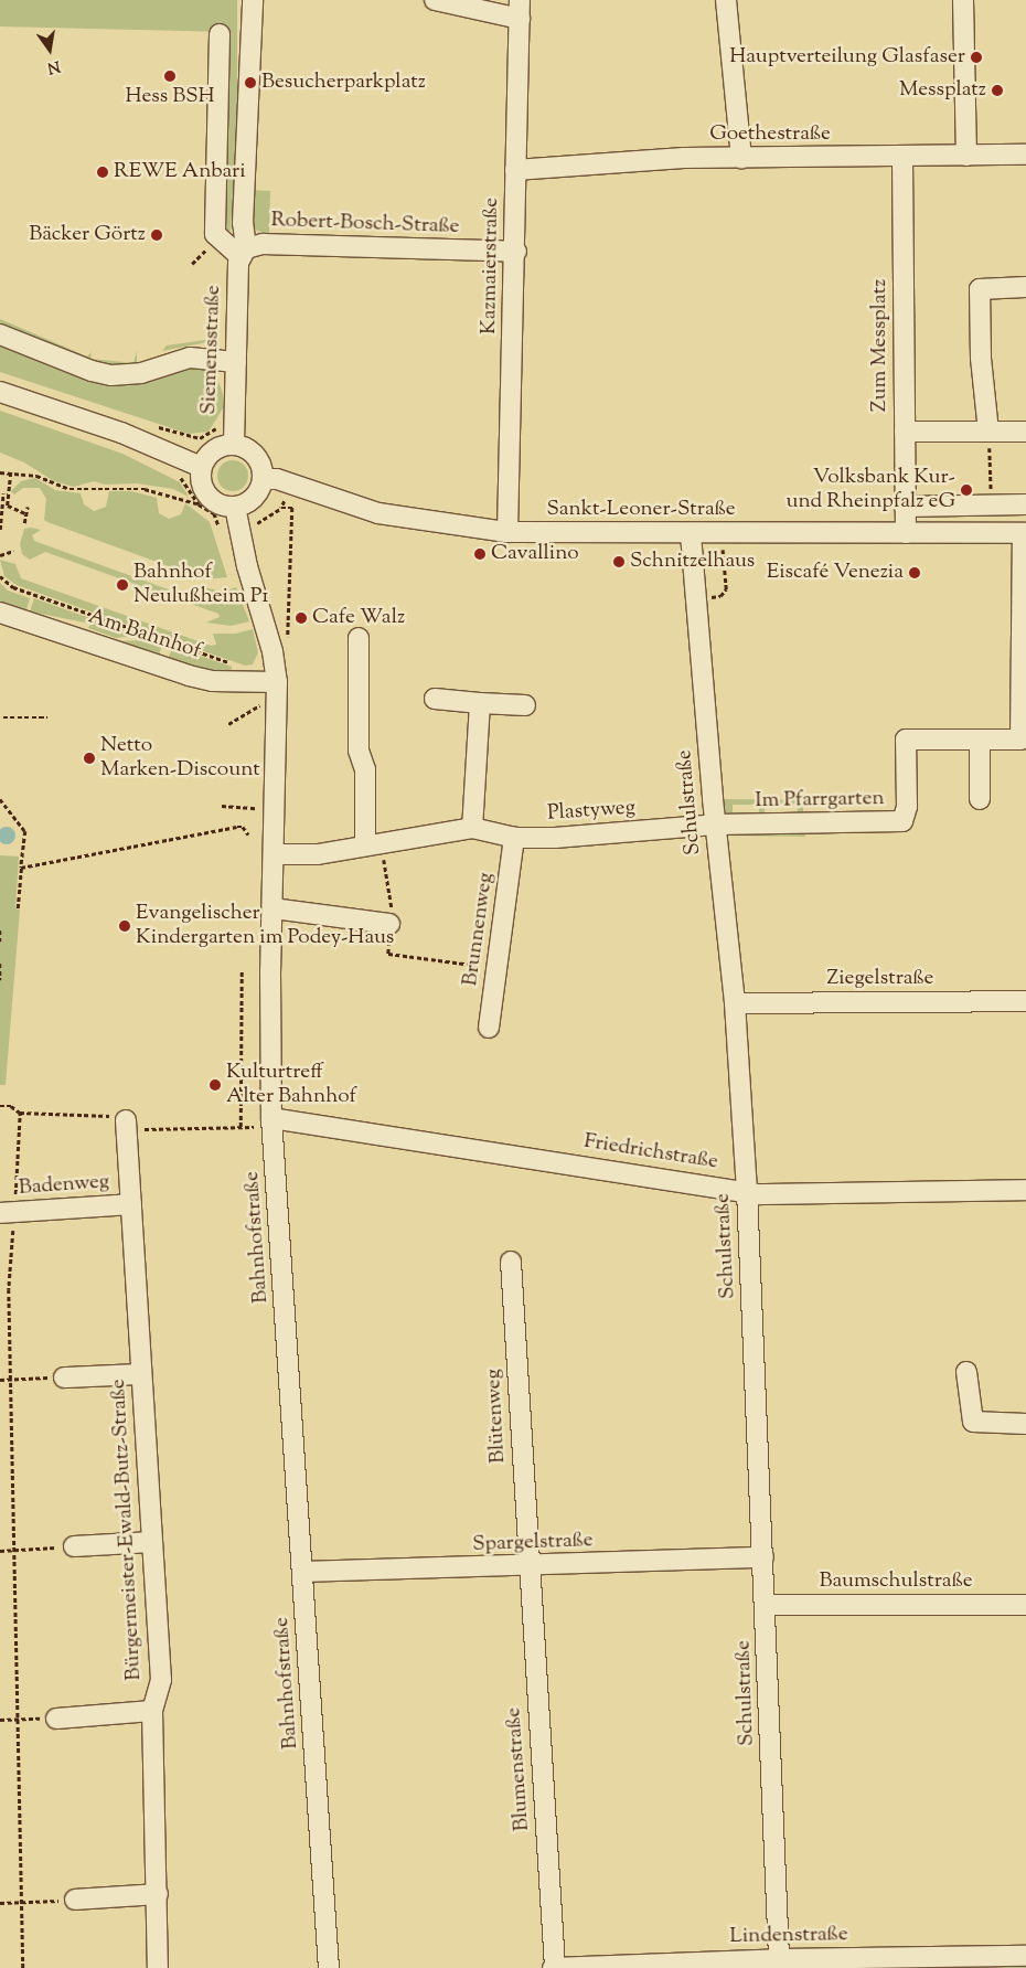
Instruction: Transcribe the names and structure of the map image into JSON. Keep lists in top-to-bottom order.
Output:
{
  "streets": {
    "street": [
      "Goethestraße",
      "Robert-Bosch-Straße",
      "Kazmaierstraße",
      "Zum Messplatz",
      "Siemensstraße",
      "Sankt-Leoner-Straße",
      "Am Bahnhof",
      "Im Pfarrgarten",
      "Schulstraße",
      "Plastyweg",
      "Brunnenweg",
      "Ziegelstraße",
      "Friedrichstraße",
      "Badenweg",
      "Bahnhofstraße",
      "Blütenweg",
      "Bürgermeister-Ewald-Butz-Straße",
      "Spargelstraße",
      "Baumschulstraße",
      "Blumenstraße",
      "Lindenstraße"
    ]
  },
  "crossings": [
    ["Goethestraße", "Kazmaierstraße"],
    ["Goethestraße", "Zum Messplatz"],
    ["Robert-Bosch-Straße", "Kazmaierstraße"],
    ["Robert-Bosch-Straße", "Siemensstraße"],
    ["Kazmaierstraße", "Sankt-Leoner-Straße"],
    ["Zum Messplatz", "Sankt-Leoner-Straße"],
    ["Siemensstraße", "Sankt-Leoner-Straße"],
    ["Siemensstraße", "Bahnhofstraße"],
    ["Sankt-Leoner-Straße", "Im Pfarrgarten"],
    ["Sankt-Leoner-Straße", "Schulstraße"],
    ["Sankt-Leoner-Straße", "Bahnhofstraße"],
    ["Am Bahnhof", "Bahnhofstraße"],
    ["Im Pfarrgarten", "Schulstraße"],
    ["Im Pfarrgarten", "Plastyweg"],
    ["Schulstraße", "Plastyweg"],
    ["Schulstraße", "Ziegelstraße"],
    ["Schulstraße", "Friedrichstraße"],
    ["Schulstraße", "Spargelstraße"],
    ["Schulstraße", "Baumschulstraße"],
    ["Schulstraße", "Lindenstraße"],
    ["Plastyweg", "Brunnenweg"],
    ["Plastyweg", "Bahnhofstraße"],
    ["Friedrichstraße", "Bahnhofstraße"],
    ["Badenweg", "Bürgermeister-Ewald-Butz-Straße"],
    ["Bahnhofstraße", "Spargelstraße"],
    ["Blütenweg", "Spargelstraße"],
    ["Blütenweg", "Blumenstraße"],
    ["Spargelstraße", "Blumenstraße"],
    ["Blumenstraße", "Lindenstraße"]
  ],
  "places": [
    "Hauptverteilung Glasfaser",
    "Hess BSH",
    "Besucherparkplatz",
    "Messplatz",
    "REWE Anbari",
    "Bäcker Görtz",
    "Volksbank Kur- und Rheinpfalz eG",
    "Cavallino",
    "Schnitzelhaus",
    "Eiscafé Venezia",
    "Bahnhof Neulußheim P1",
    "Cafe Walz",
    "Netto Marken-Discount",
    "Evangelischer Kindergarten im Podey-Haus",
    "Kulturtreff Alter Bahnhof"
  ],
  "north": "bottom"
}
